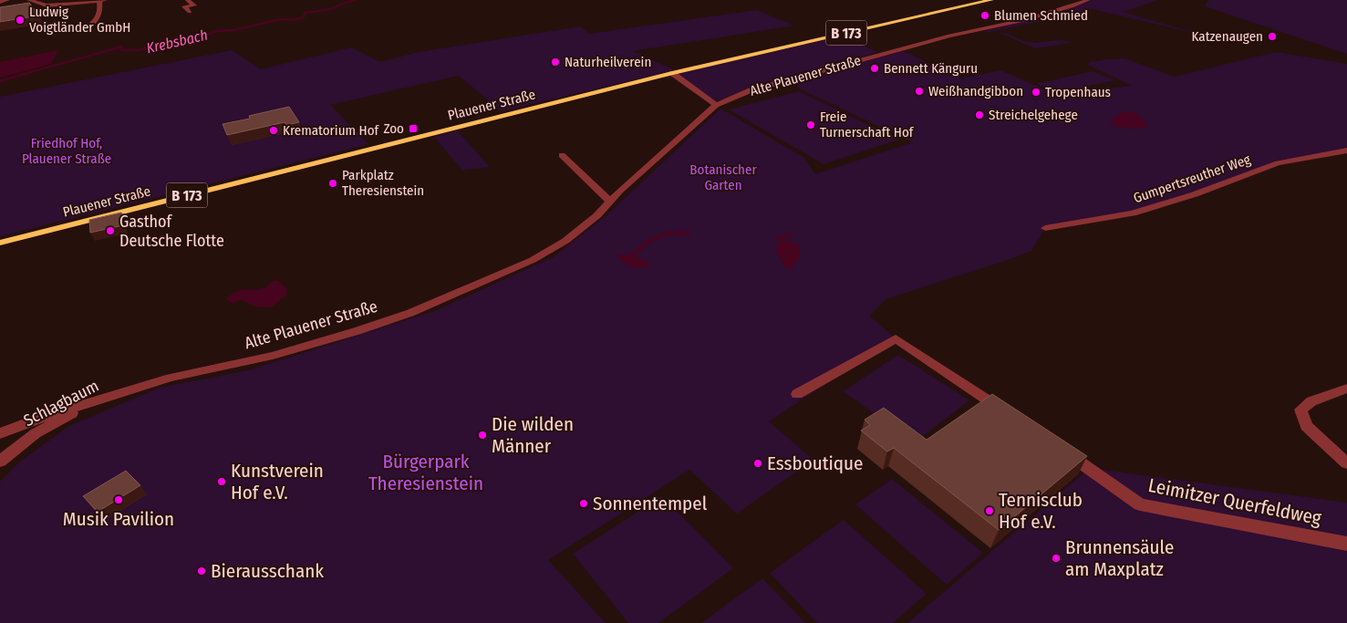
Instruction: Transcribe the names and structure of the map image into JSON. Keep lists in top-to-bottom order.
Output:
{
  "streets": {
    "main road": ["B 173", "Plauener Straße"],
    "street": [
      "Alte Plauener Straße",
      "Gumpertsreuther Weg",
      "Schlagbaum",
      "Leimitzer Querfeldweg"
    ]
  },
  "crossings": [
    ["Alte Plauener Straße", "Schlagbaum"]
  ],
  "water": ["Krebsbach"],
  "parks": ["Friedhof Hof, Plauener Straße", "Botanischer Garten", "Bürgerpark Theresienstein"],
  "places": {
    "other": [
      "Blumen Schmied",
      "Ludwig Voigtländer GmbH",
      "Katzenaugen",
      "Naturheilverein",
      "Bennett Känguru",
      "Weißhandgibbon",
      "Tropenhaus",
      "Streichelgehege",
      "Freie Turnerschaft Hof",
      "Krematorium Hof",
      "Parkplatz Theresienstein",
      "Gasthof Deutsche Flotte",
      "Die wilden Männer",
      "Essboutique",
      "Kunstverein Hof e.V.",
      "Musik Pavilion",
      "Sonnentempel",
      "Tennisclub Hof e.V.",
      "Brunnensäule am Maxplatz",
      "Bierausschank"
    ],
    "transit": ["Zoo"]
  }
}
